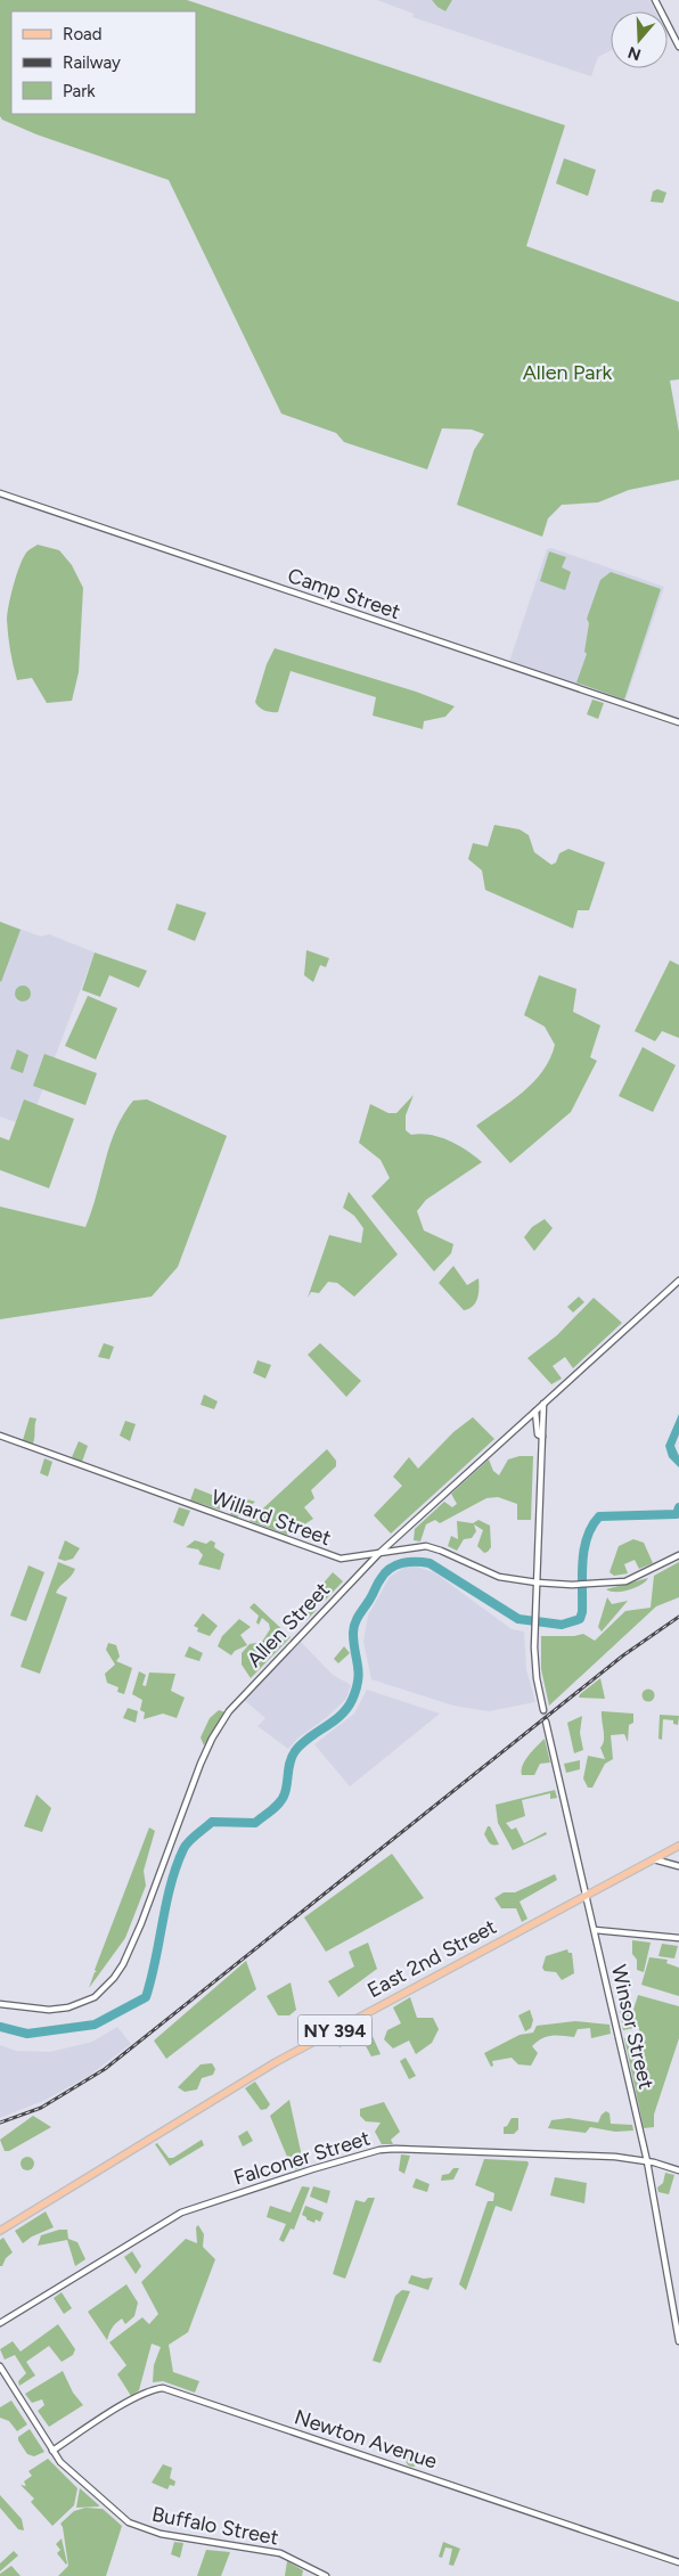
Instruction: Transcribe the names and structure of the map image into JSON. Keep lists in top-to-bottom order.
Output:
{
  "streets": {
    "main road": ["East 2nd Street", "NY 394"],
    "street": [
      "Camp Street",
      "Willard Street",
      "Allen Street",
      "Winsor Street",
      "Falconer Street",
      "Newton Avenue",
      "Buffalo Street"
    ]
  },
  "crossings": [
    ["Willard Street", "Allen Street"],
    ["East 2nd Street", "Winsor Street"],
    ["Winsor Street", "Falconer Street"],
    ["Newton Avenue", "Buffalo Street"]
  ],
  "parks": ["Allen Park"],
  "legend": ["Road", "Railway", "Park"],
  "north": "bottom"
}
